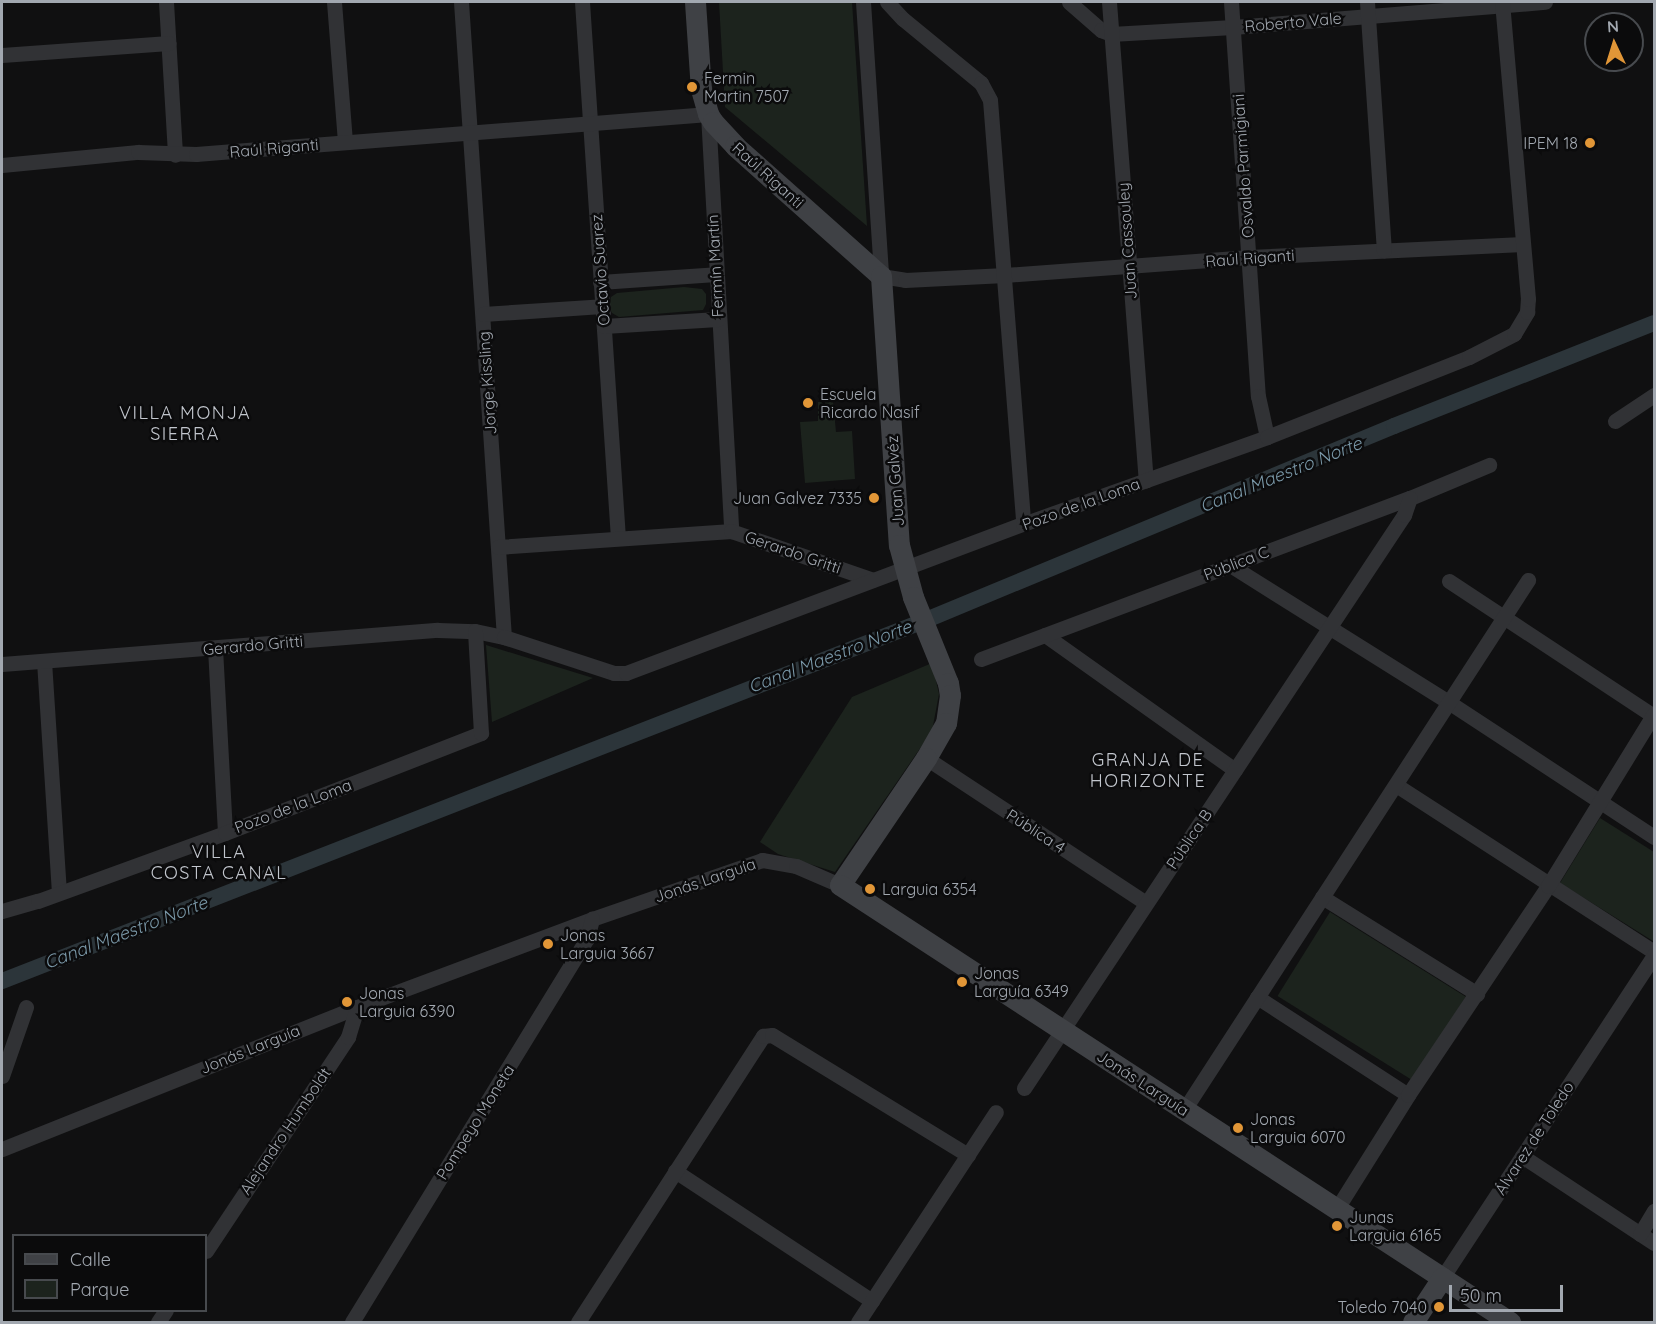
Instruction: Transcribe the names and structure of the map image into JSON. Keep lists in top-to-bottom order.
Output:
{
  "streets": {
    "main road": [
      "Raúl Riganti",
      "Fermín Martín",
      "Juan Galvéz",
      "Jonás Larguía",
      "Álvarez de Toledo"
    ],
    "street": [
      "Roberto Vale",
      "Osvaldo Parmigiani",
      "Juan Cassouley",
      "Octavio Suarez",
      "Jorge Kissling",
      "Pozo de la Loma",
      "Gerardo Gritti",
      "Pública C",
      "Pública 4",
      "Pública B",
      "Pompeyo Moneta",
      "Alejandro Humboldt"
    ]
  },
  "crossings": [
    ["Roberto Vale", "Osvaldo Parmigiani"],
    ["Roberto Vale", "Juan Cassouley"],
    ["Raúl Riganti", "Osvaldo Parmigiani"],
    ["Raúl Riganti", "Juan Cassouley"],
    ["Raúl Riganti", "Fermín Martín"],
    ["Raúl Riganti", "Octavio Suarez"],
    ["Raúl Riganti", "Jorge Kissling"],
    ["Raúl Riganti", "Juan Galvéz"],
    ["Raúl Riganti", "Pozo de la Loma"],
    ["Osvaldo Parmigiani", "Pozo de la Loma"],
    ["Juan Cassouley", "Pozo de la Loma"],
    ["Fermín Martín", "Gerardo Gritti"],
    ["Octavio Suarez", "Gerardo Gritti"],
    ["Jorge Kissling", "Pozo de la Loma"],
    ["Jorge Kissling", "Gerardo Gritti"],
    ["Juan Galvéz", "Pozo de la Loma"],
    ["Juan Galvéz", "Pública 4"],
    ["Juan Galvéz", "Jonás Larguía"],
    ["Pozo de la Loma", "Gerardo Gritti"],
    ["Pública C", "Pública B"],
    ["Pública 4", "Pública B"],
    ["Pública B", "Jonás Larguía"],
    ["Jonás Larguía", "Pompeyo Moneta"],
    ["Jonás Larguía", "Alejandro Humboldt"],
    ["Jonás Larguía", "Álvarez de Toledo"]
  ],
  "districts": ["VILLA MONJA SIERRA", "GRANJA DE HORIZONTE", "VILLA COSTA CANAL"],
  "water": ["Canal Maestro Norte"],
  "places": [
    "Fermin Martin 7507",
    "IPEM 18",
    "Escuela Ricardo Nasif",
    "Juan Galvez 7335",
    "Larguia 6354",
    "Jonas Larguia 3667",
    "Jonas Larguía 6349",
    "Jonas Larguia 6390",
    "Jonas Larguia 6070",
    "Junas Larguia 6165",
    "Toledo 7040"
  ],
  "legend": ["Calle", "Parque"],
  "scale_bar": "50 m",
  "north": "top"
}
